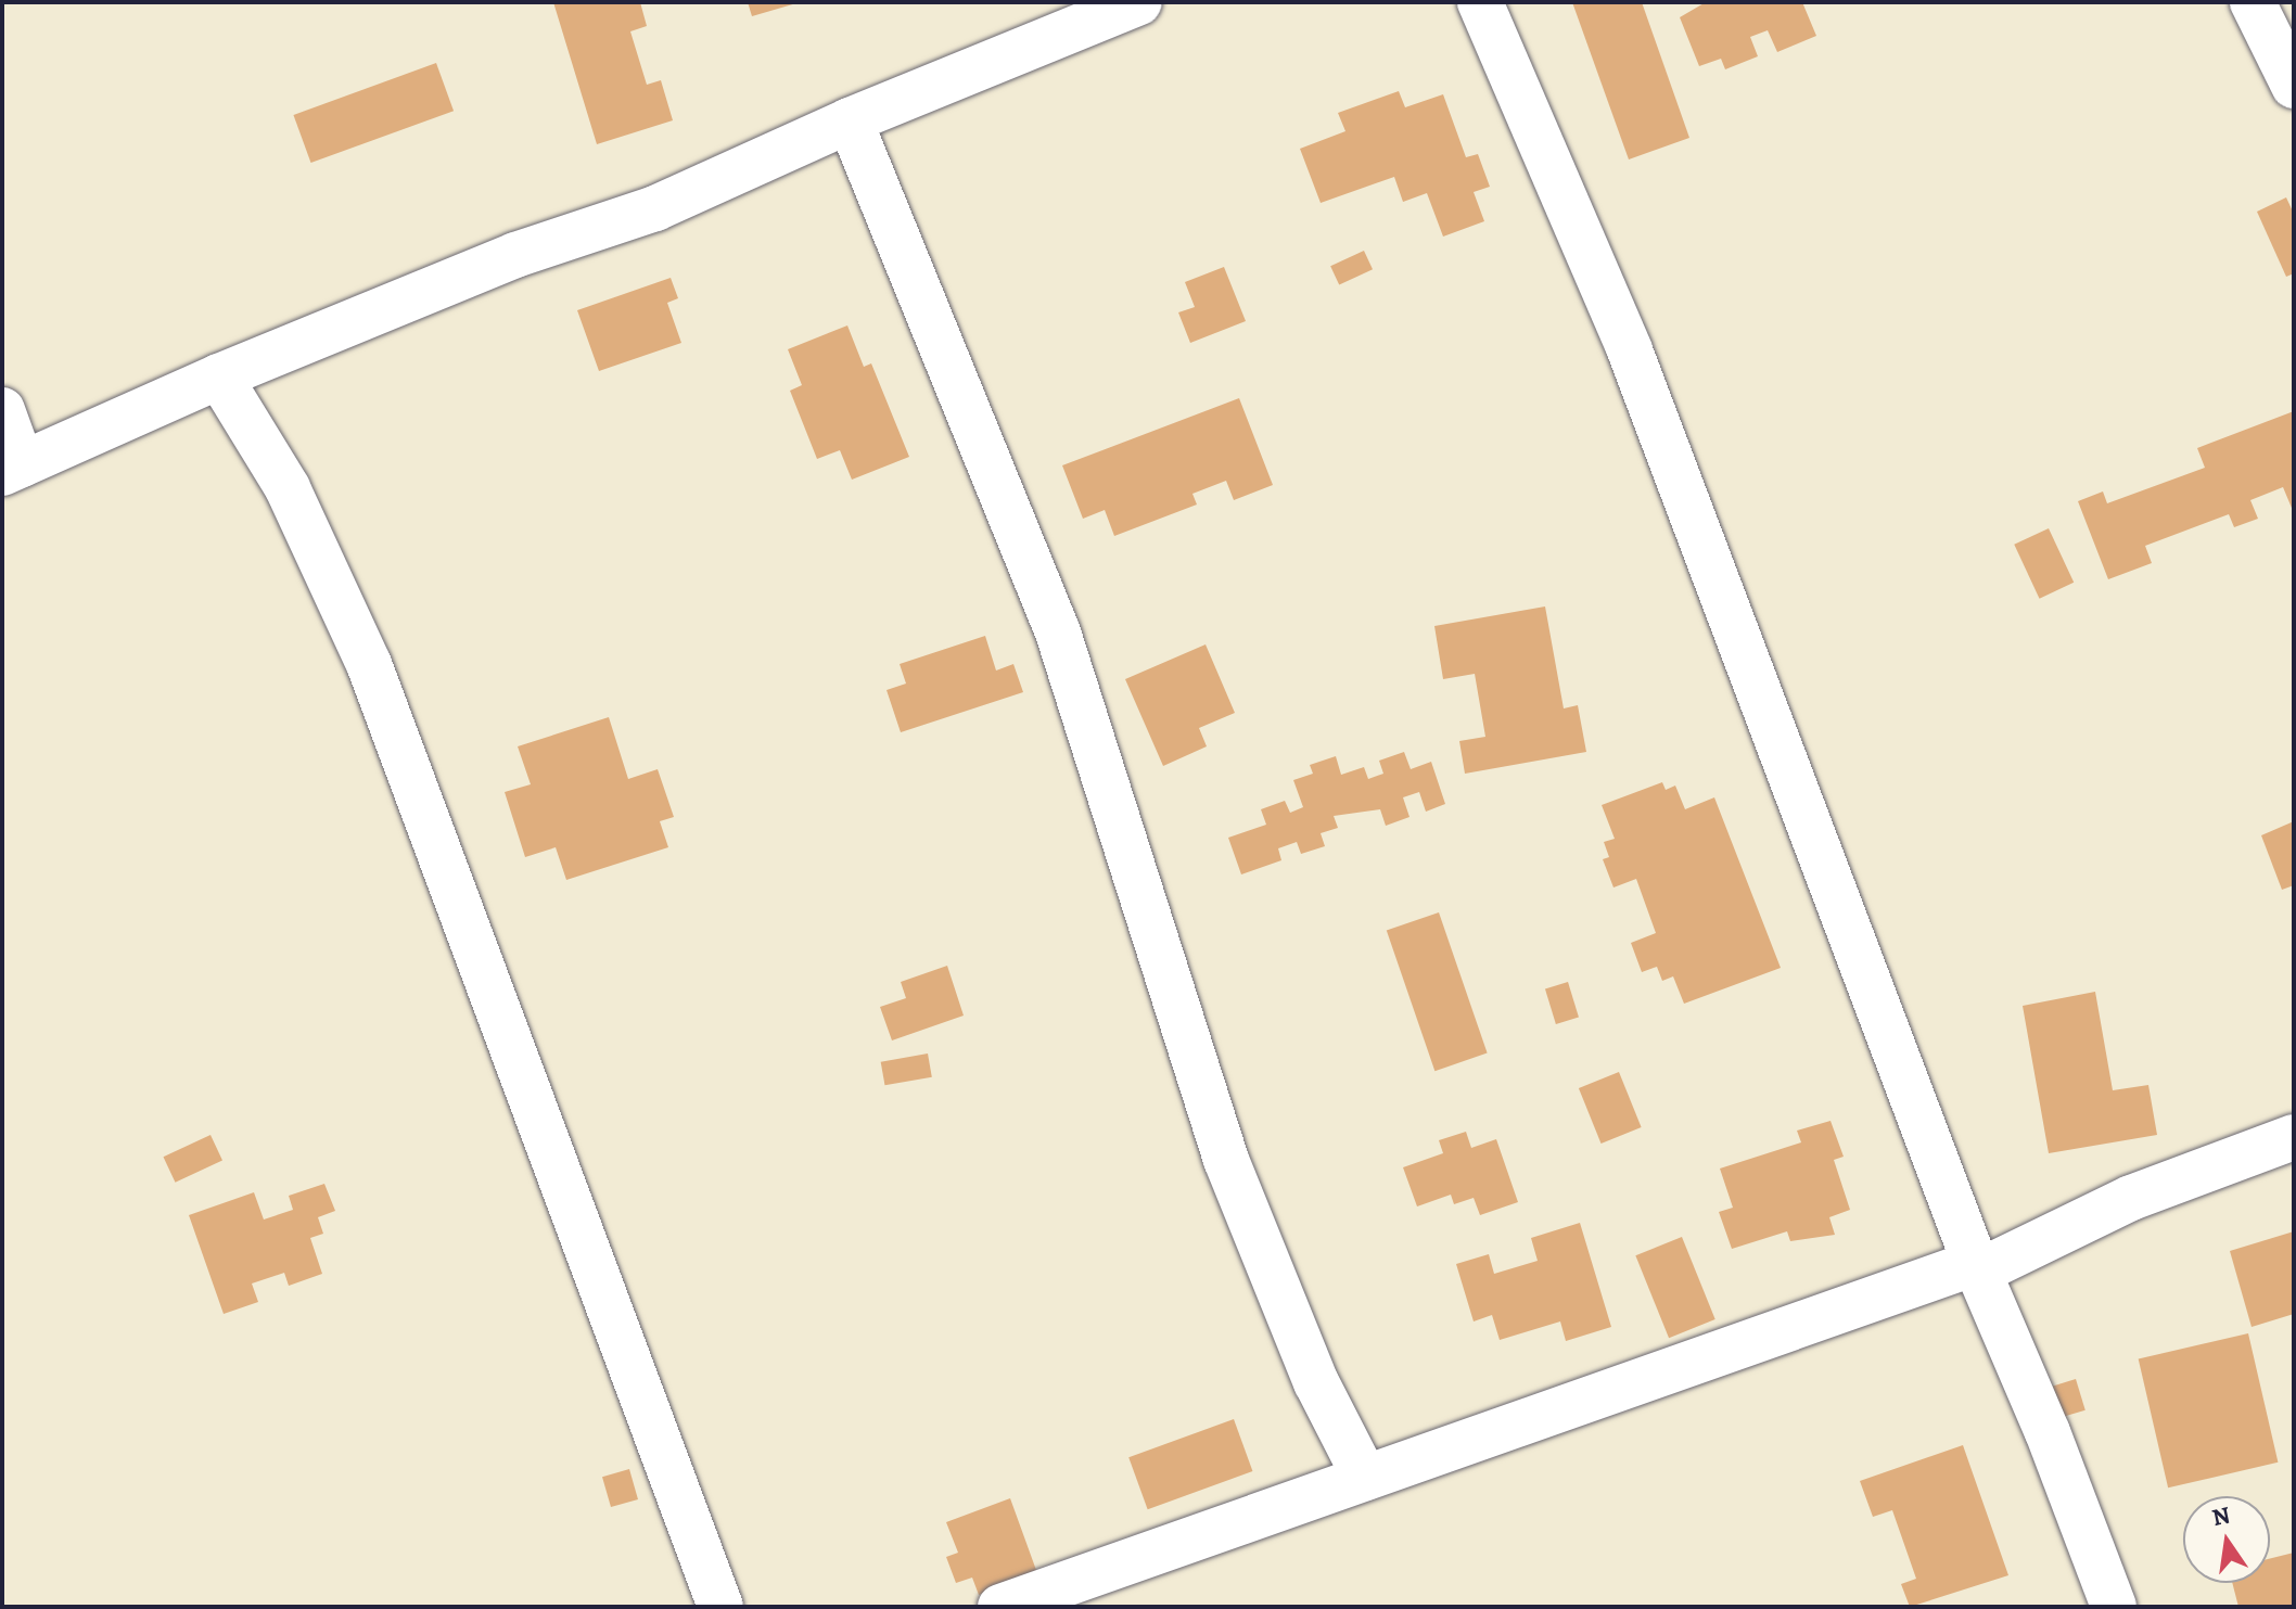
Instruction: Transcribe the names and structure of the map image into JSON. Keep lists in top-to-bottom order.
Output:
{
  "north": "top"
}
